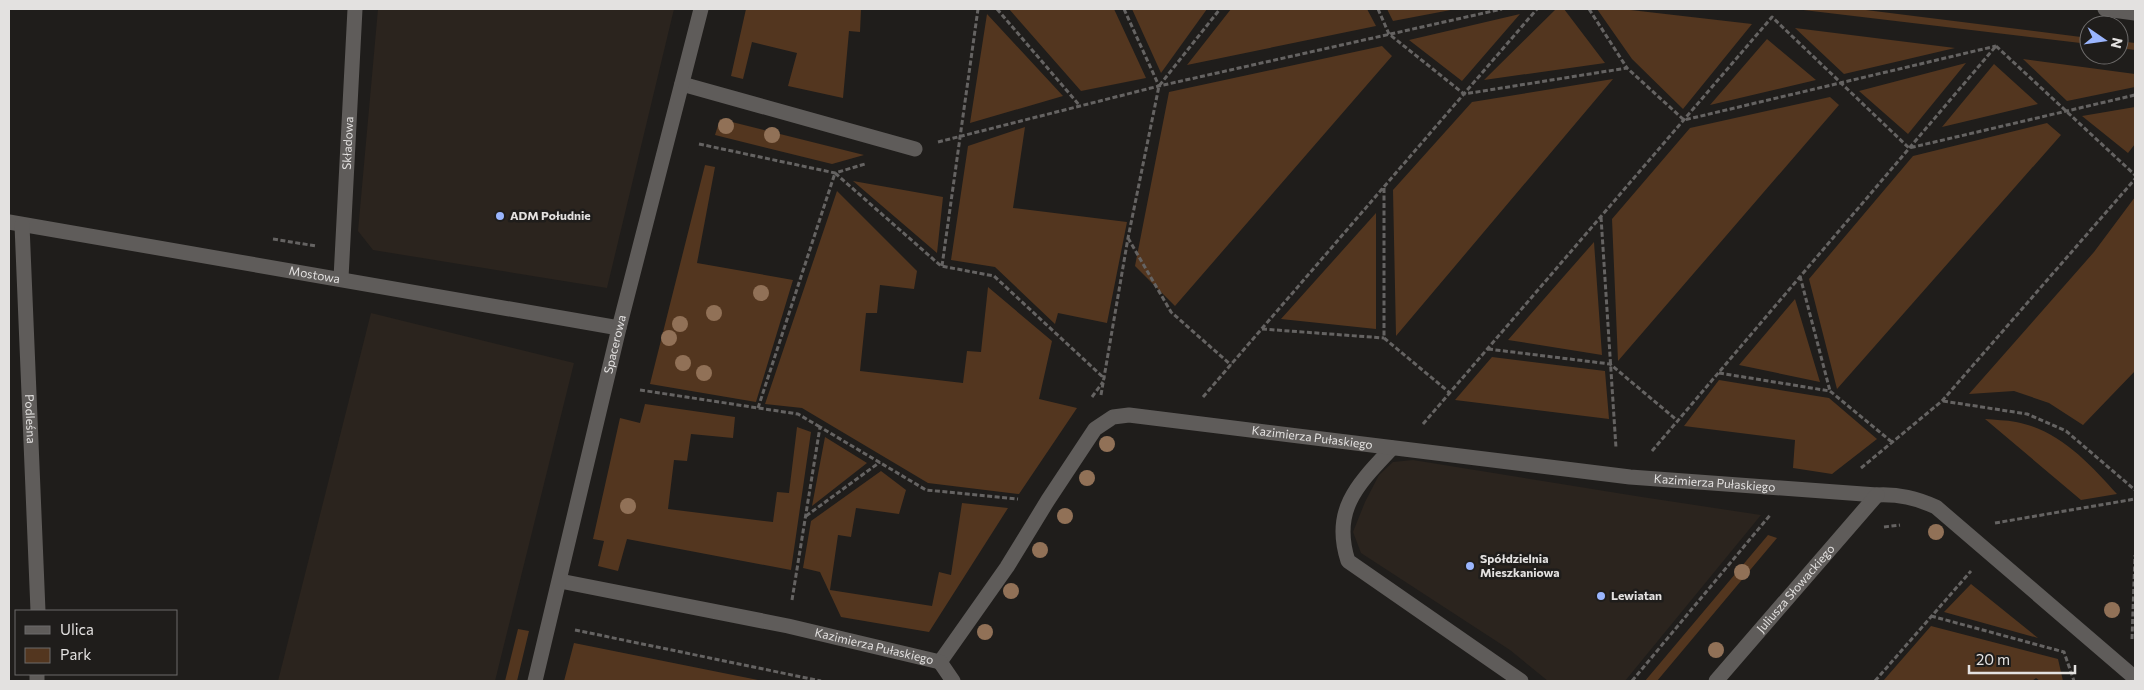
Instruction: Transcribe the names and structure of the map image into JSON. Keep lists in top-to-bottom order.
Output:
{
  "streets": {
    "street": [
      "Składowa",
      "Mostowa",
      "Spacerowa",
      "Podleśna",
      "Kazimierza Pułaskiego",
      "Juliusza Słowackiego"
    ]
  },
  "crossings": [
    ["Składowa", "Mostowa"],
    ["Mostowa", "Spacerowa"],
    ["Mostowa", "Podleśna"],
    ["Spacerowa", "Kazimierza Pułaskiego"],
    ["Kazimierza Pułaskiego", "Juliusza Słowackiego"]
  ],
  "places": ["ADM Południe", "Spółdzielnia Mieszkaniowa", "Lewiatan"],
  "legend": ["Ulica", "Park"],
  "scale_bar": "20 m",
  "north": "right"
}
